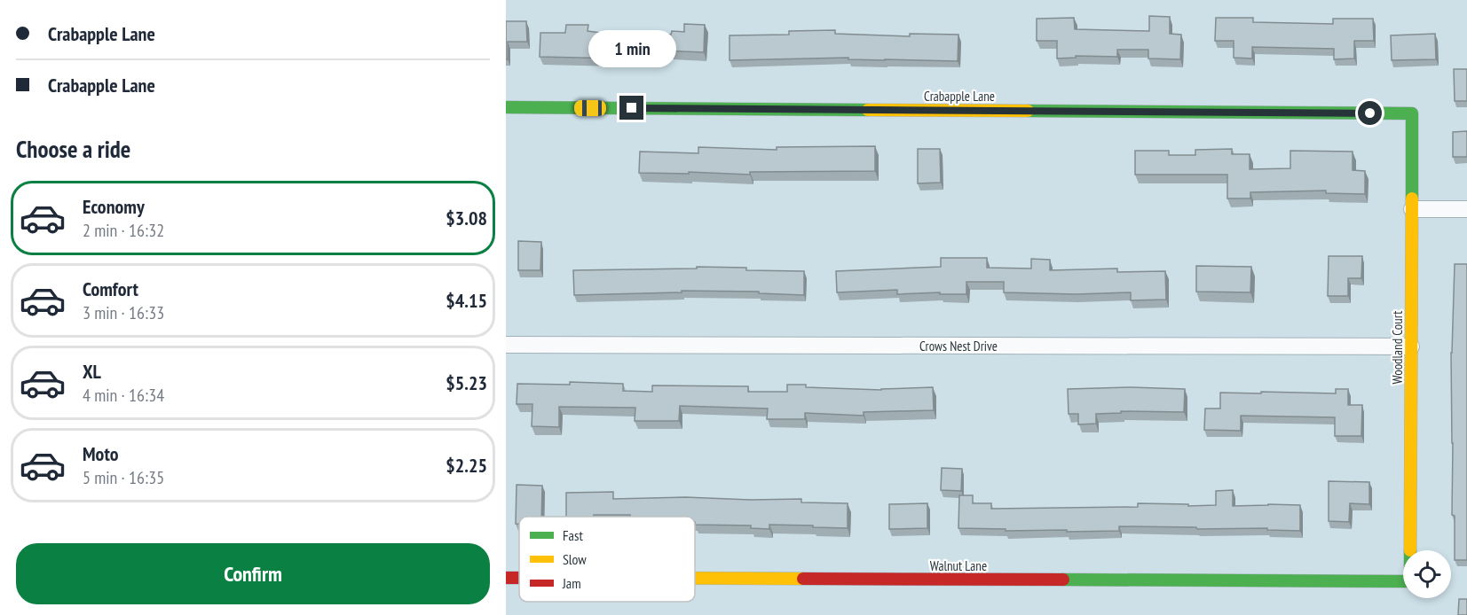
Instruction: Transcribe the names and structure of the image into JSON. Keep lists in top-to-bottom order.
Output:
{
  "streets": {
    "street": [
      "Crabapple Lane",
      "Crows Nest Drive",
      "Woodland Court",
      "Walnut Lane"
    ]
  },
  "crossings": [
    ["Crabapple Lane", "Woodland Court"],
    ["Crows Nest Drive", "Woodland Court"]
  ],
  "legend": ["Fast", "Slow", "Jam"],
  "page": {
    "banner": ["Crabapple Lane", "Crabapple Lane"],
    "bubble": "1 min",
    "heading": "Choose a ride",
    "list": [
      {
        "name": "Economy",
        "note": "2 min · 16:32",
        "value": "$3.08"
      },
      {
        "name": "Comfort",
        "note": "3 min · 16:33",
        "value": "$4.15"
      },
      {
        "name": "XL",
        "note": "4 min · 16:34",
        "value": "$5.23"
      },
      {
        "name": "Moto",
        "note": "5 min · 16:35",
        "value": "$2.25"
      }
    ],
    "buttons": "Confirm"
  }
}
